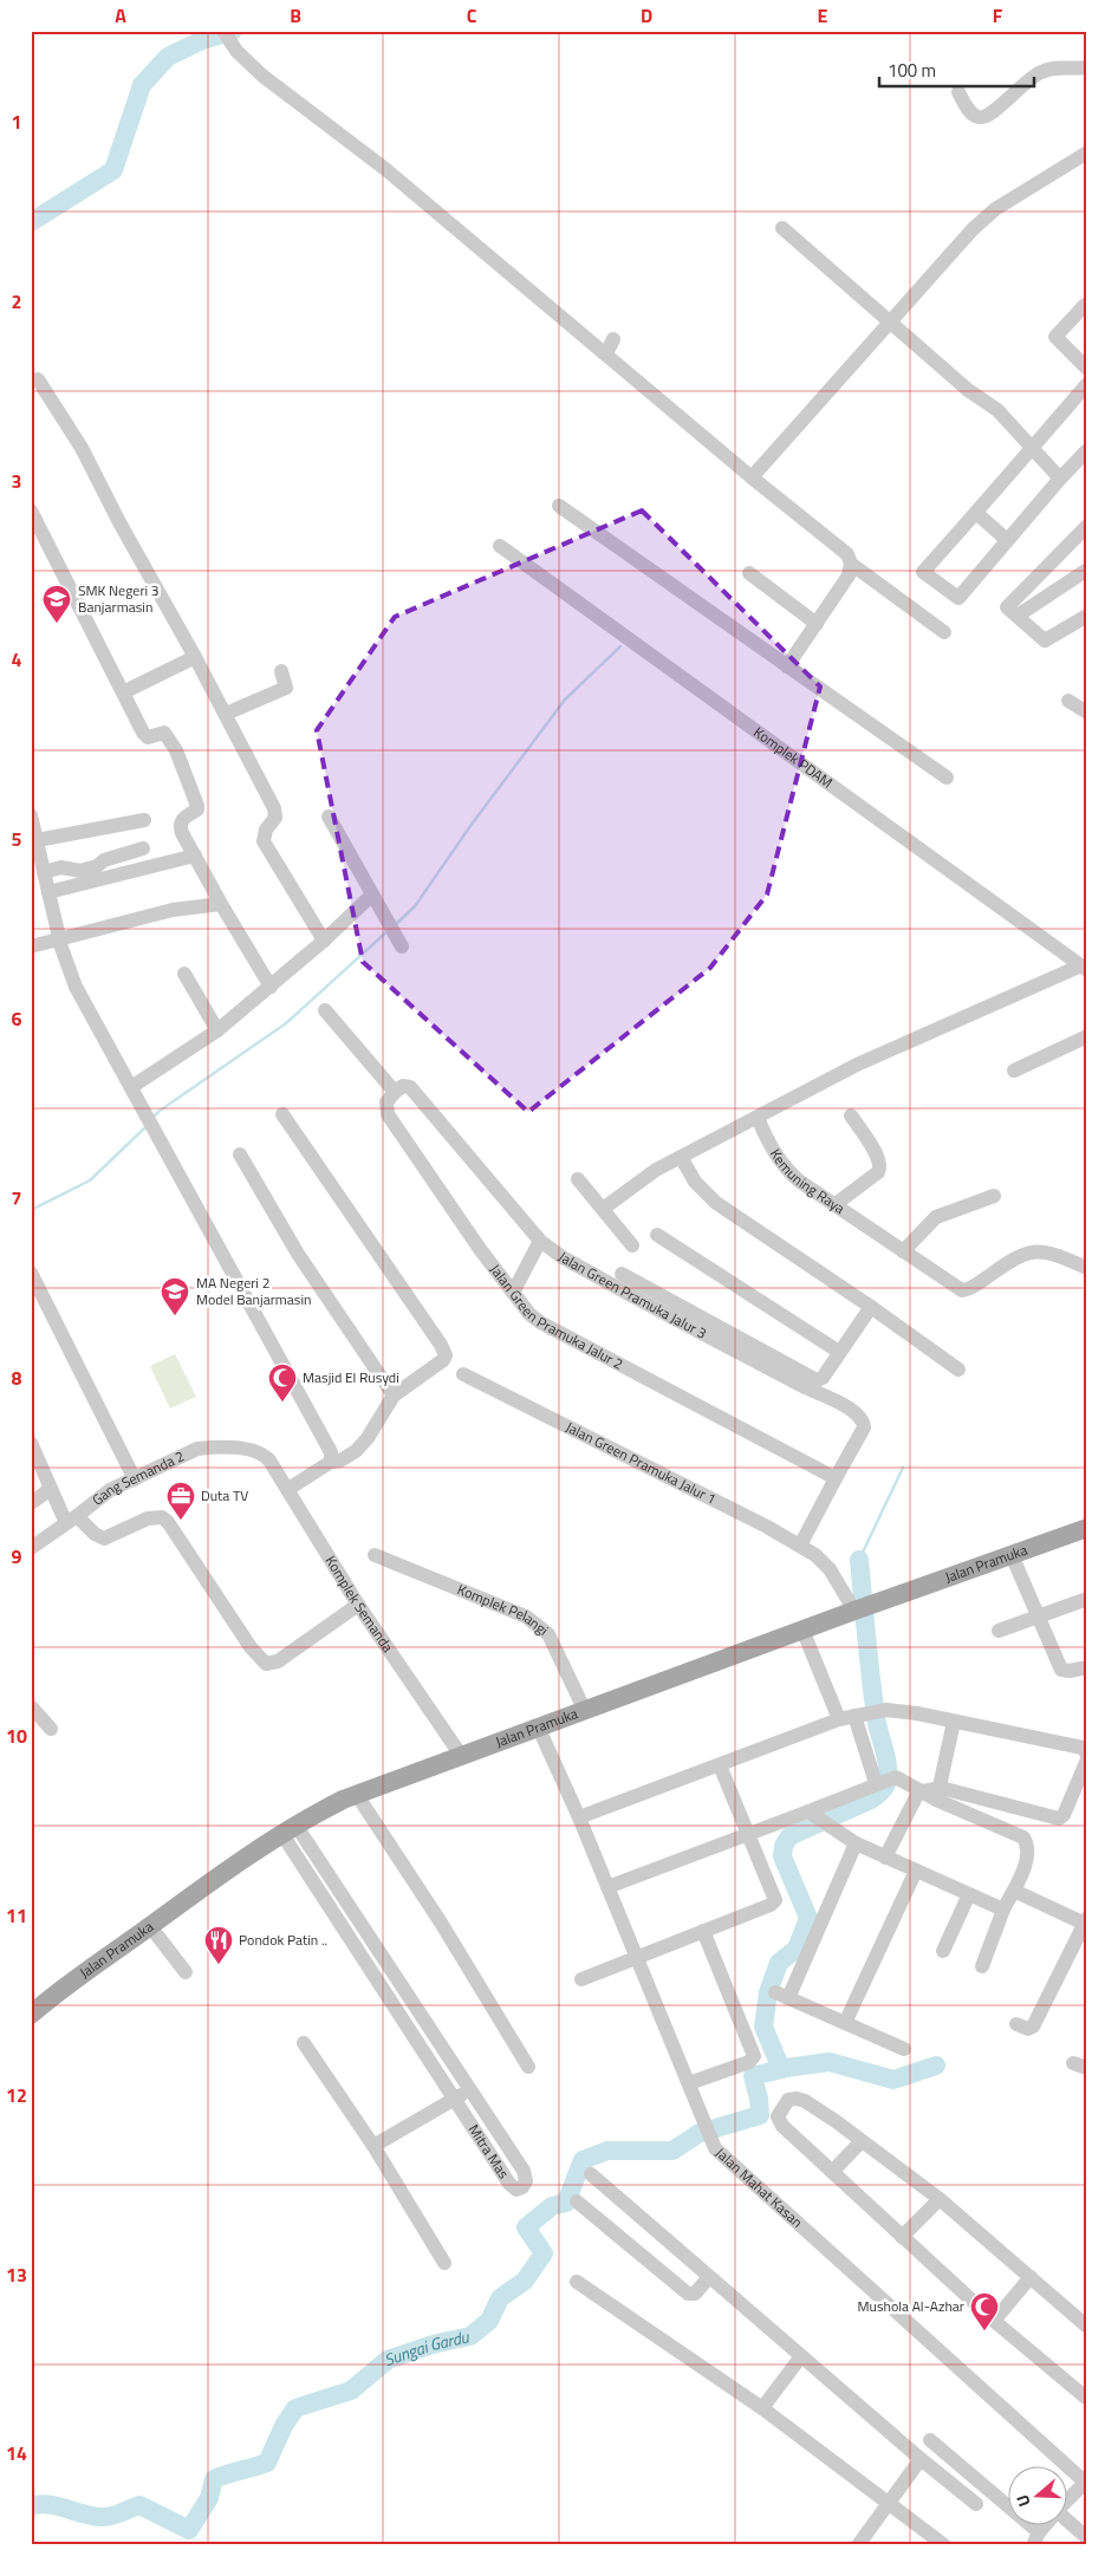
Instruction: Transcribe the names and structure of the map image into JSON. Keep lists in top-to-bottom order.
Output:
{
  "streets": {
    "main road": ["Jalan Pramuka"],
    "street": [
      "Komplek PDAM",
      "Kemuning Raya",
      "Jalan Green Pramuka Jalur 3",
      "Jalan Green Pramuka Jalur 2",
      "Jalan Green Pramuka Jalur 1",
      "Gang Semanda 2",
      "Komplek Semanda",
      "Komplek Pelangi",
      "Mitra Mas",
      "Jalan Mahat Kasan"
    ]
  },
  "crossings": [
    ["Jalan Green Pramuka Jalur 3", "Jalan Green Pramuka Jalur 2"],
    ["Jalan Green Pramuka Jalur 1", "Jalan Pramuka"],
    ["Gang Semanda 2", "Komplek Semanda"],
    ["Jalan Pramuka", "Komplek Semanda"],
    ["Jalan Pramuka", "Komplek Pelangi"],
    ["Jalan Pramuka", "Mitra Mas"],
    ["Jalan Pramuka", "Jalan Mahat Kasan"]
  ],
  "water": ["Sungai Gardu"],
  "places": {
    "school or university": ["SMK Negeri 3 Banjarmasin", "MA Negeri 2 Model Banjarmasin"],
    "mosque": ["Masjid El Rusydi", "Mushola Al-Azhar"],
    "office": ["Duta TV"],
    "restaurant": ["Pondok Patin .."]
  },
  "scale_bar": "100 m",
  "north": "left",
  "grid": {
    "columns": [
      "A",
      "B",
      "C",
      "D",
      "E",
      "F"
    ],
    "rows": [
      "1",
      "2",
      "3",
      "4",
      "5",
      "6",
      "7",
      "8",
      "9",
      "10",
      "11",
      "12",
      "13",
      "14"
    ]
  }
}
